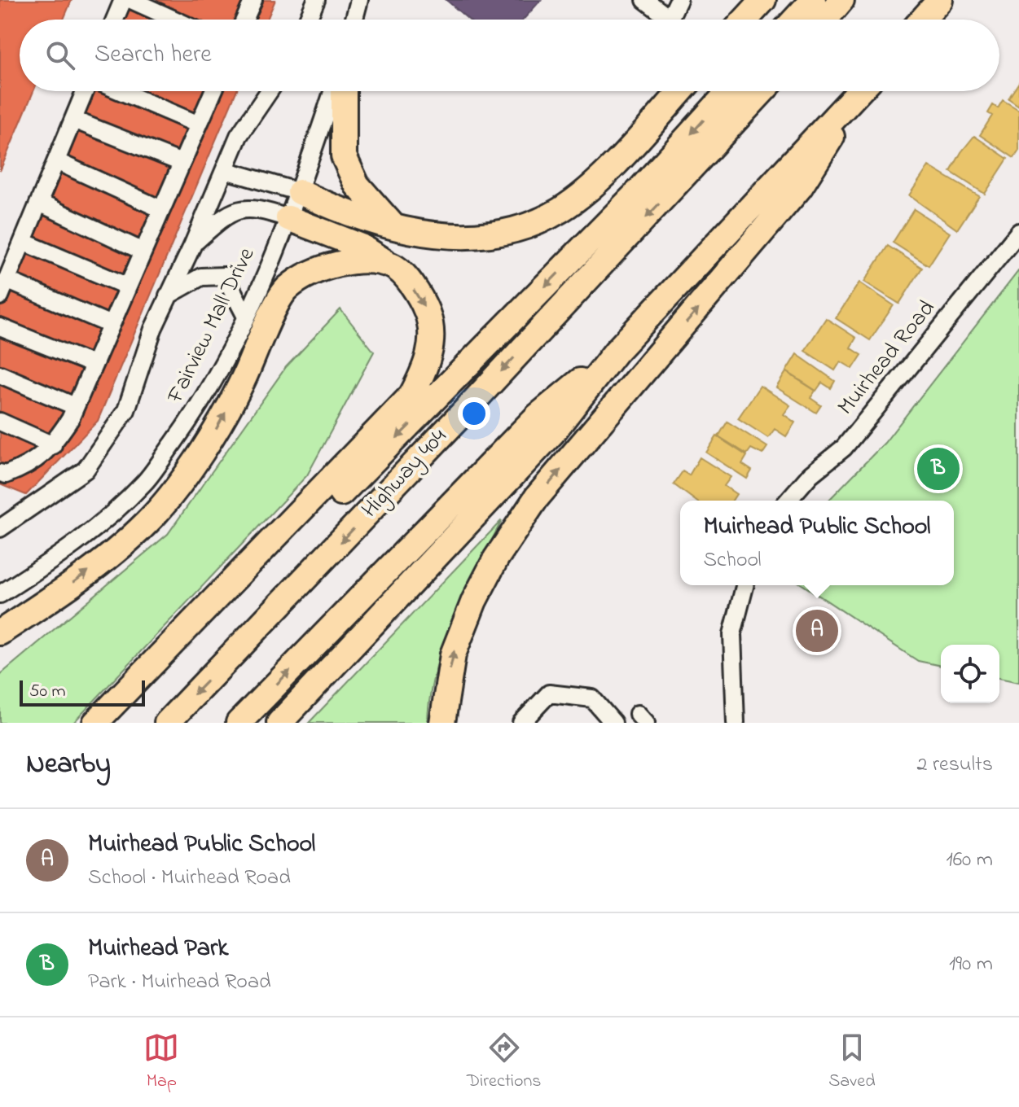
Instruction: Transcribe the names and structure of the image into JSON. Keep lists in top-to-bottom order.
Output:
{
  "streets": {
    "highway": ["Highway 404"],
    "street": ["Fairview Mall Drive", "Muirhead Road"]
  },
  "scale_bar": "50 m",
  "page": {
    "search": "Search here",
    "pins": ["B", "A"],
    "popup": ["Muirhead Public School", "School"],
    "scale": "50 m",
    "heading": ["Nearby", "2 results"],
    "list": [
      {
        "mark": "A",
        "name": "Muirhead Public School",
        "note": "School · Muirhead Road",
        "value": "160 m"
      },
      {
        "mark": "B",
        "name": "Muirhead Park",
        "note": "Park · Muirhead Road",
        "value": "190 m"
      }
    ],
    "nav": ["Map", "Directions", "Saved"]
  }
}
